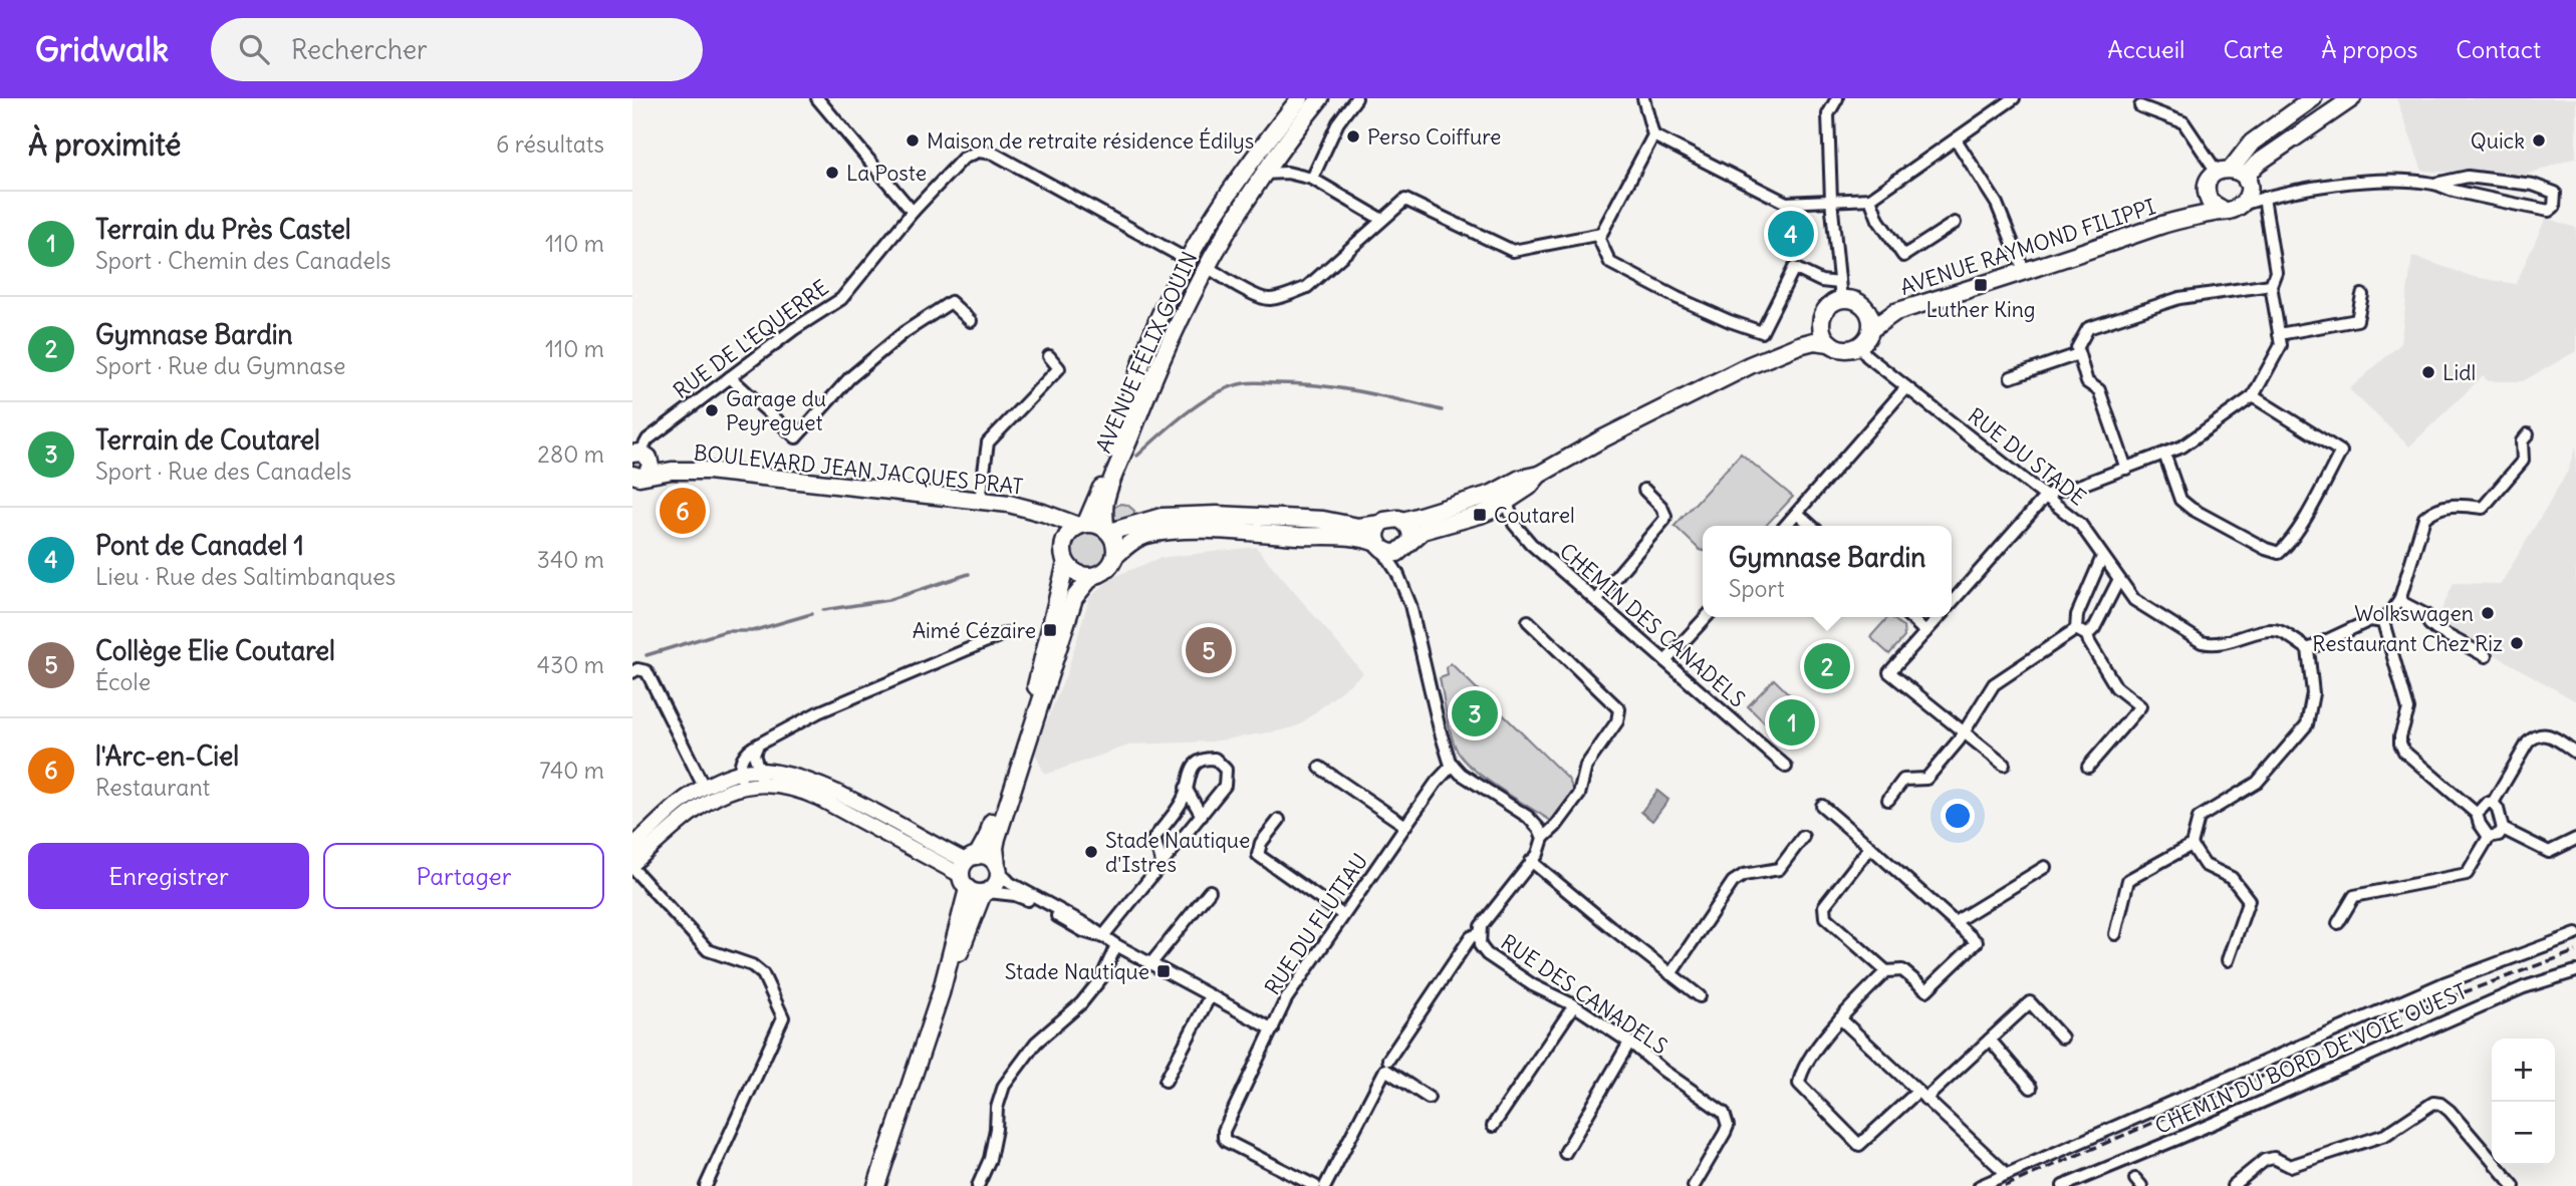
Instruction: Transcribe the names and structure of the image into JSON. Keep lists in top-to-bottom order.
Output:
{
  "streets": {
    "main road": ["AVENUE RAYMOND FILIPPI", "AVENUE FÉLIX GOUIN", "BOULEVARD JEAN JACQUES PRAT"],
    "street": [
      "RUE DE L'EQUERRE",
      "RUE DU STADE",
      "CHEMIN DES CANADELS",
      "RUE DU FLUTIAU",
      "RUE DES CANADELS",
      "CHEMIN DU BORD DE VOIE OUEST"
    ]
  },
  "crossings": [
    ["AVENUE RAYMOND FILIPPI", "RUE DU STADE"],
    ["RUE DE L'EQUERRE", "AVENUE FÉLIX GOUIN"],
    ["RUE DE L'EQUERRE", "BOULEVARD JEAN JACQUES PRAT"],
    ["AVENUE FÉLIX GOUIN", "BOULEVARD JEAN JACQUES PRAT"]
  ],
  "places": {
    "other": [
      "Perso Coiffure",
      "Maison de retraite résidence Édilys",
      "Quick",
      "La Poste",
      "Lidl",
      "Garage du Peyreguet",
      "Wolkswagen",
      "Restaurant Chez Riz",
      "Stade Nautique d'Istres"
    ],
    "transit": [
      "Luther King",
      "Coutarel",
      "Aimé Cézaire",
      "Stade Nautique"
    ]
  },
  "page": {
    "header": "Gridwalk",
    "search": "Rechercher",
    "nav": [
      "Accueil",
      "Carte",
      "À propos",
      "Contact"
    ],
    "heading": ["À proximité", "6 résultats"],
    "list": [
      {
        "mark": "1",
        "name": "Terrain du Près Castel",
        "note": "Sport · Chemin des Canadels",
        "value": "110 m"
      },
      {
        "mark": "2",
        "name": "Gymnase Bardin",
        "note": "Sport · Rue du Gymnase",
        "value": "110 m"
      },
      {
        "mark": "3",
        "name": "Terrain de Coutarel",
        "note": "Sport · Rue des Canadels",
        "value": "280 m"
      },
      {
        "mark": "4",
        "name": "Pont de Canadel 1",
        "note": "Lieu · Rue des Saltimbanques",
        "value": "340 m"
      },
      {
        "mark": "5",
        "name": "Collège Elie Coutarel",
        "note": "École",
        "value": "430 m"
      },
      {
        "mark": "6",
        "name": "l'Arc-en-Ciel",
        "note": "Restaurant",
        "value": "740 m"
      }
    ],
    "pins": [
      "4",
      "6",
      "5",
      "2",
      "3",
      "1"
    ],
    "popup": ["Gymnase Bardin", "Sport"],
    "buttons": ["Enregistrer", "Partager"],
    "map_buttons": ["+", "−"]
  }
}
